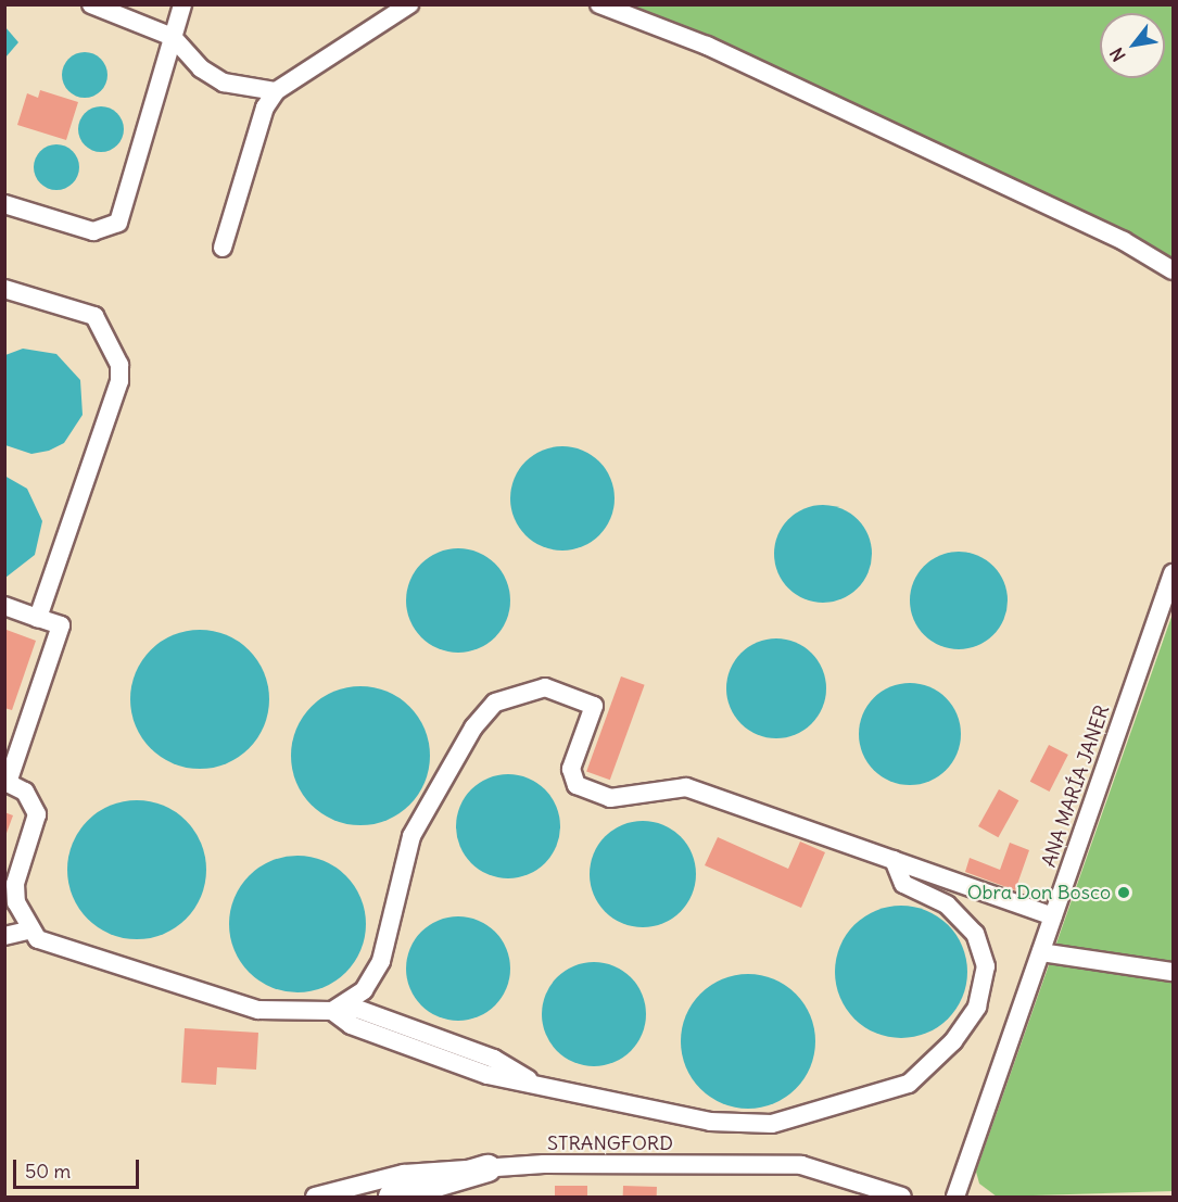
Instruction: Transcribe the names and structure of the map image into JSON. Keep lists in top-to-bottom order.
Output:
{
  "streets": {
    "street": ["ANA MARÍA JANER", "STRANGFORD"]
  },
  "places": ["Obra Don Bosco"],
  "scale_bar": "50 m",
  "north": "bottom left"
}
